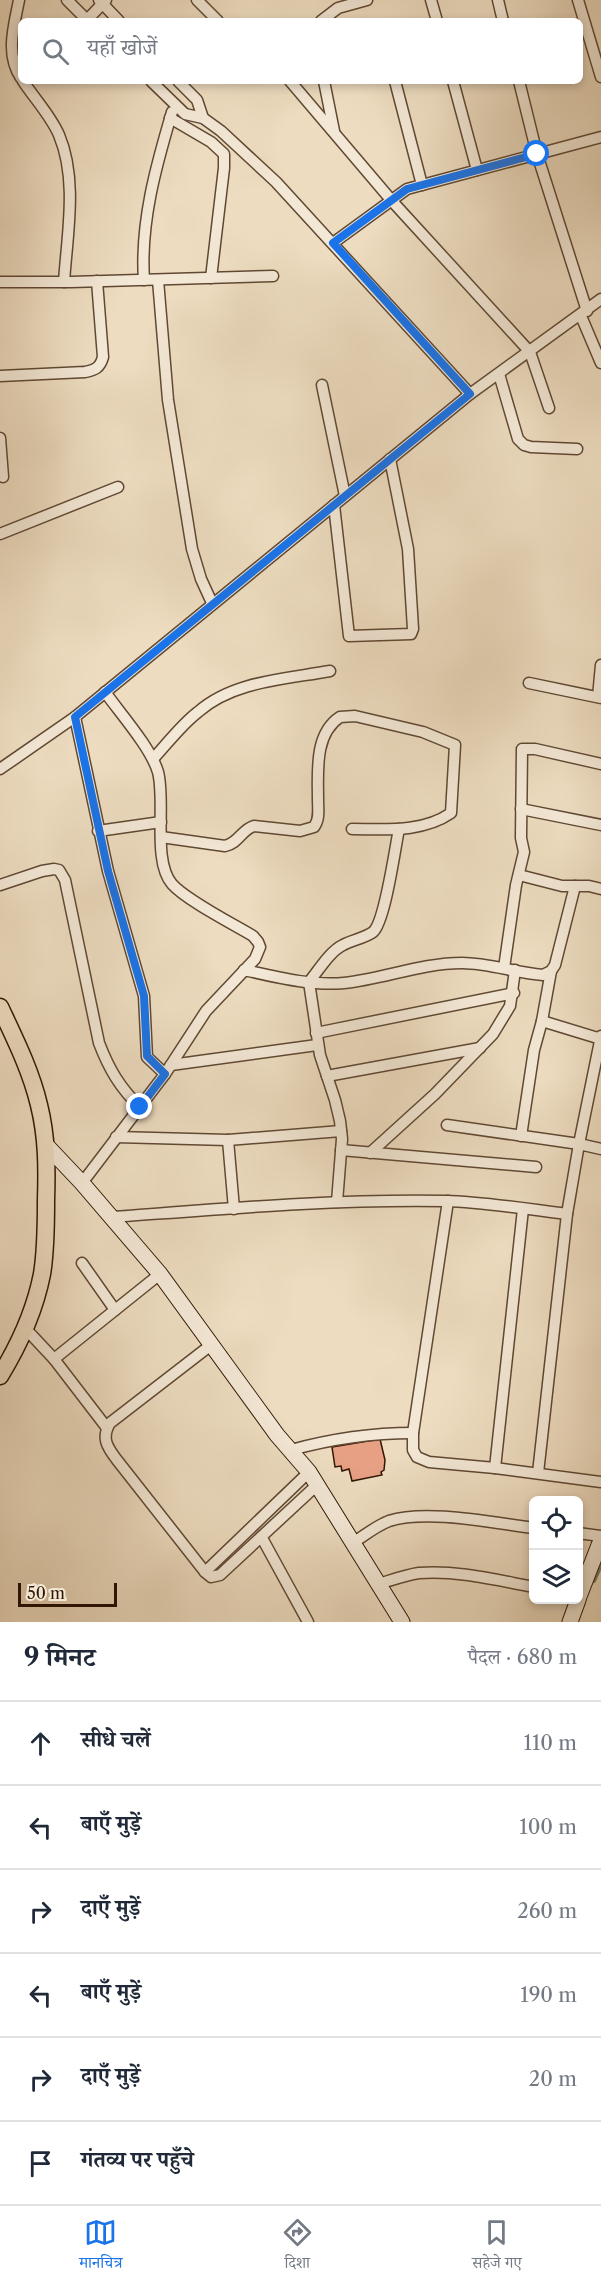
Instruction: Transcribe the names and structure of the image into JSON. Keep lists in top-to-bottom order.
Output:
{
  "scale_bar": "50 m",
  "page": {
    "search": "यहाँ खोजें",
    "scale": "50 m",
    "heading": ["9 मिनट", "पैदल · 680 m"],
    "list": [
      ["सीधे चलें", "110 m"],
      ["बाएँ मुड़ें", "100 m"],
      ["दाएँ मुड़ें", "260 m"],
      ["बाएँ मुड़ें", "190 m"],
      ["दाएँ मुड़ें", "20 m"],
      "गंतव्य पर पहुँचे"
    ],
    "nav": ["मानचित्र", "दिशा", "सहेजे गए"]
  }
}
